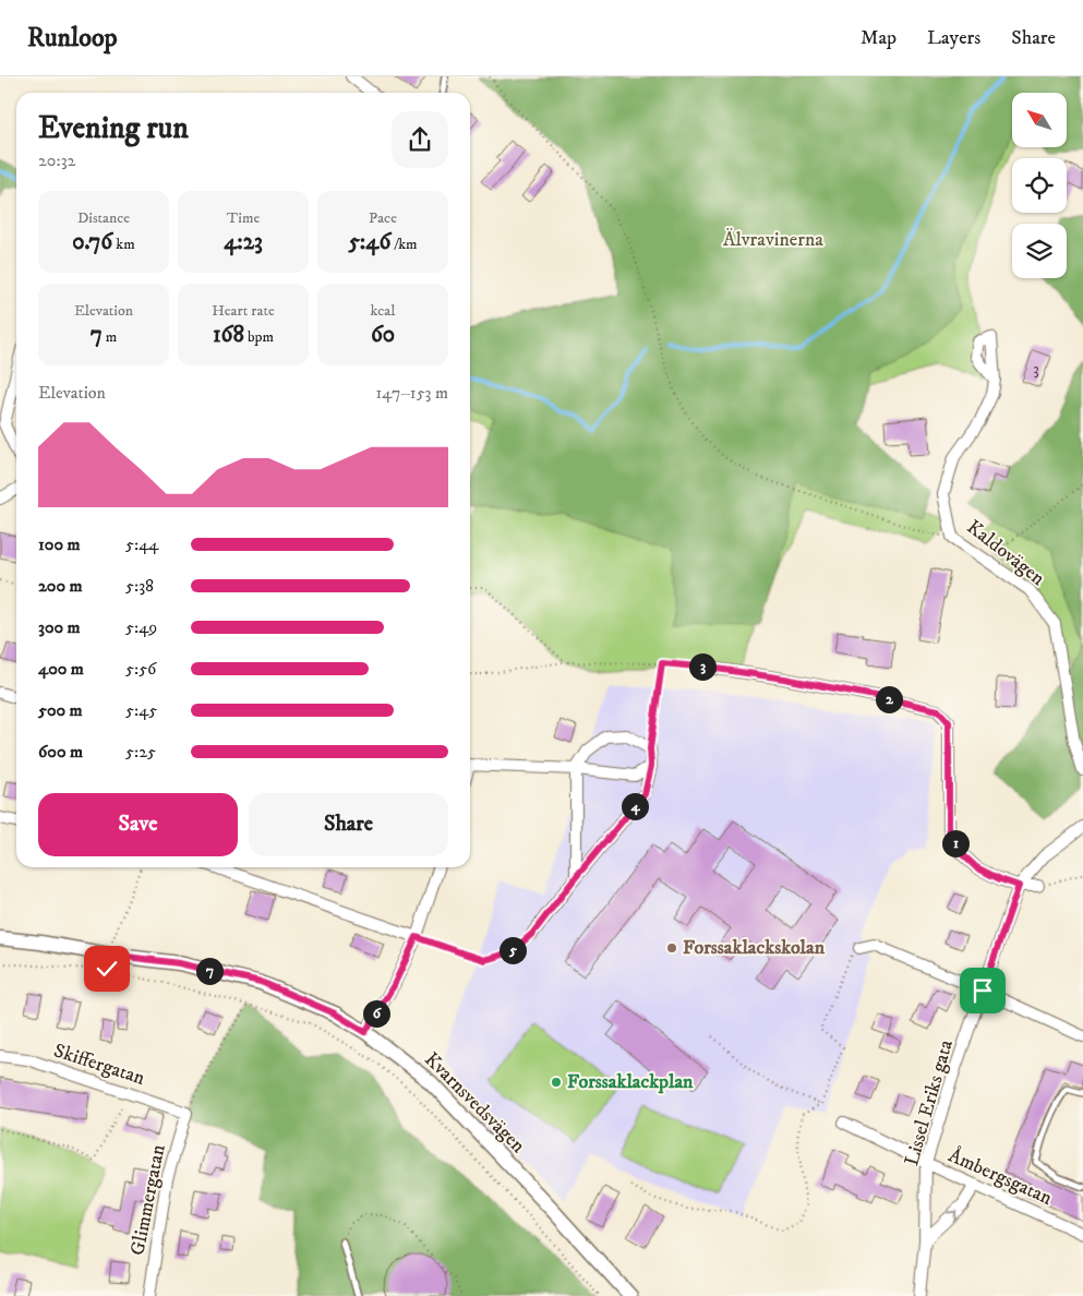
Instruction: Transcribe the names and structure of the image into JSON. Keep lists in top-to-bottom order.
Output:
{
  "streets": {
    "street": [
      "Kaldovägen",
      "Skiffergatan",
      "Kvarnsvedsvägen",
      "Lissel Eriks gata",
      "Åmbergsgatan",
      "Glimmergatan"
    ]
  },
  "crossings": [
    ["Skiffergatan", "Glimmergatan"],
    ["Lissel Eriks gata", "Åmbergsgatan"]
  ],
  "parks": ["Älvravinerna"],
  "places": ["Forssaklackskolan", "Forssaklackplan"],
  "house_numbers": ["3"],
  "north": "top left",
  "page": {
    "header": "Runloop",
    "nav": ["Map", "Layers", "Share"],
    "heading": ["Evening run", "20:32"],
    "stats": [
      ["Distance", "0.76 km"],
      ["Time", "4:23"],
      ["Pace", "5:46 /km"],
      ["Elevation", "7 m"],
      ["Heart rate", "168 bpm"],
      ["kcal", "60"]
    ],
    "chart": ["Elevation", "147–153 m"],
    "list": [
      {
        "name": "100 m",
        "note": "5:44"
      },
      {
        "name": "200 m",
        "note": "5:38"
      },
      {
        "name": "300 m",
        "note": "5:49"
      },
      {
        "name": "400 m",
        "note": "5:56"
      },
      {
        "name": "500 m",
        "note": "5:45"
      },
      {
        "name": "600 m",
        "note": "5:25"
      }
    ],
    "pins": [
      "3",
      "2",
      "4",
      "1",
      "5",
      "7",
      "6"
    ],
    "buttons": ["Save", "Share"]
  }
}
